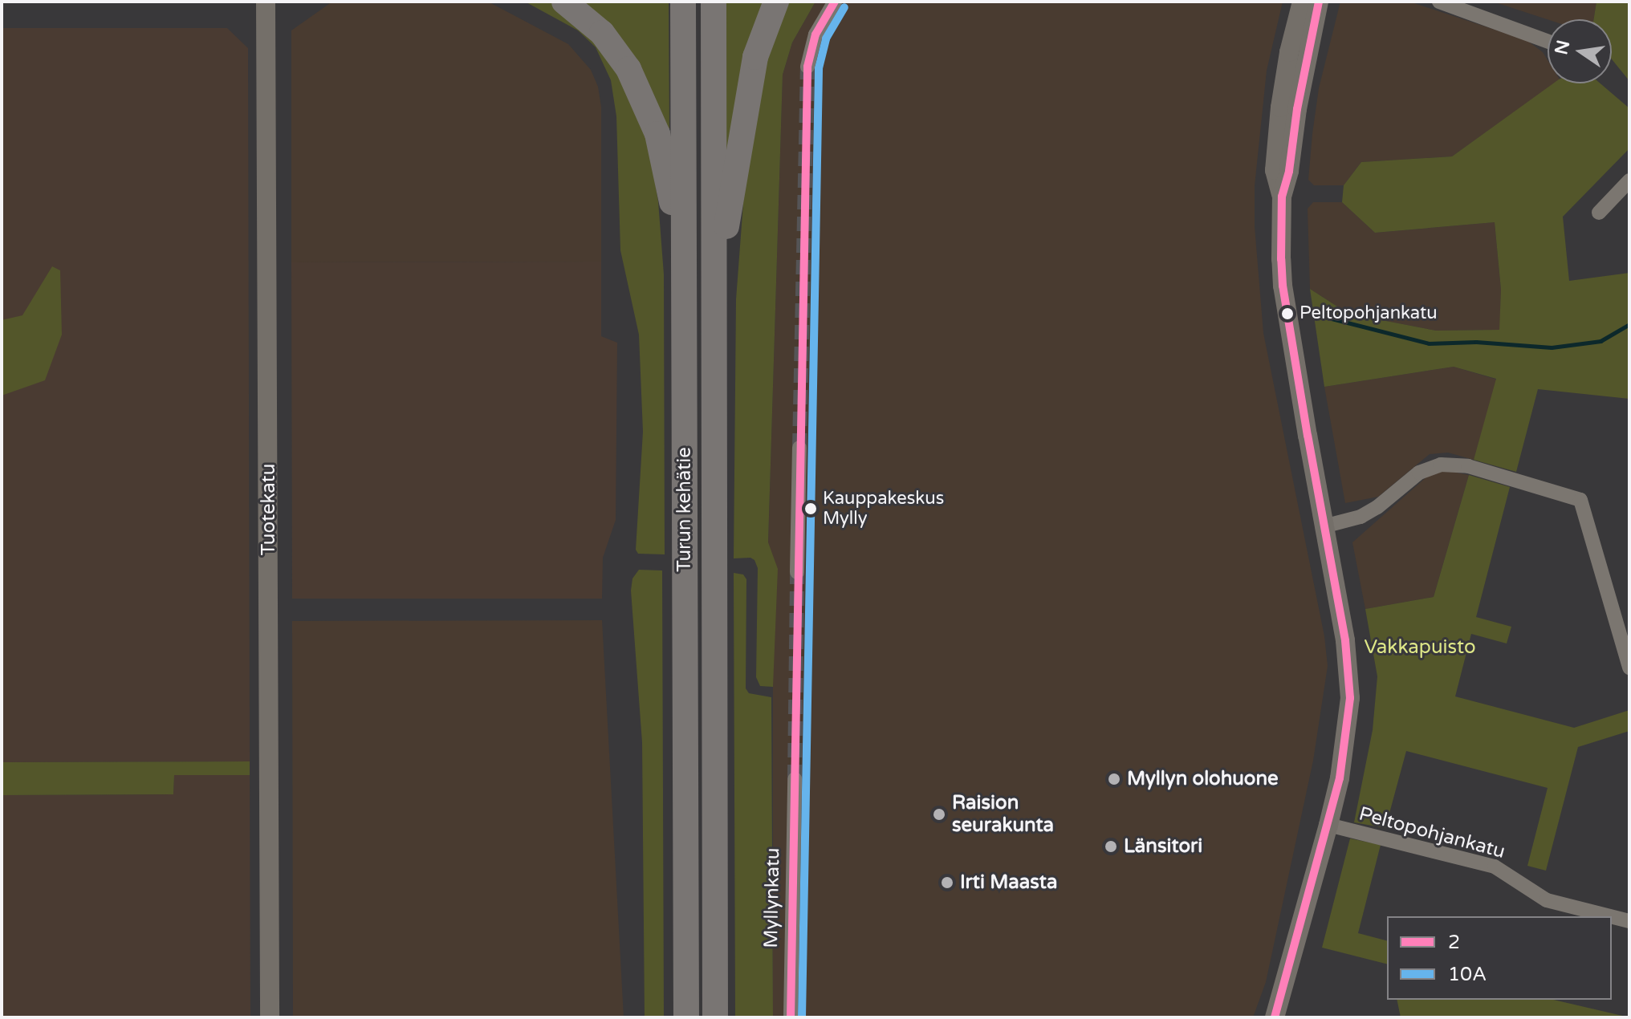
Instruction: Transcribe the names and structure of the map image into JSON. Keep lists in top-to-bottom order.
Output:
{
  "streets": {
    "highway": ["Turun kehätie"],
    "street": ["Tuotekatu", "Peltopohjankatu", "Myllynkatu"]
  },
  "parks": ["Vakkapuisto"],
  "places": [
    "Peltopohjankatu",
    "Kauppakeskus Mylly",
    "Myllyn olohuone",
    "Raision seurakunta",
    "Länsitori",
    "Irti Maasta"
  ],
  "lines": ["transit line 2", "transit line 10A"],
  "legend": ["2", "10A"],
  "north": "left"
}
